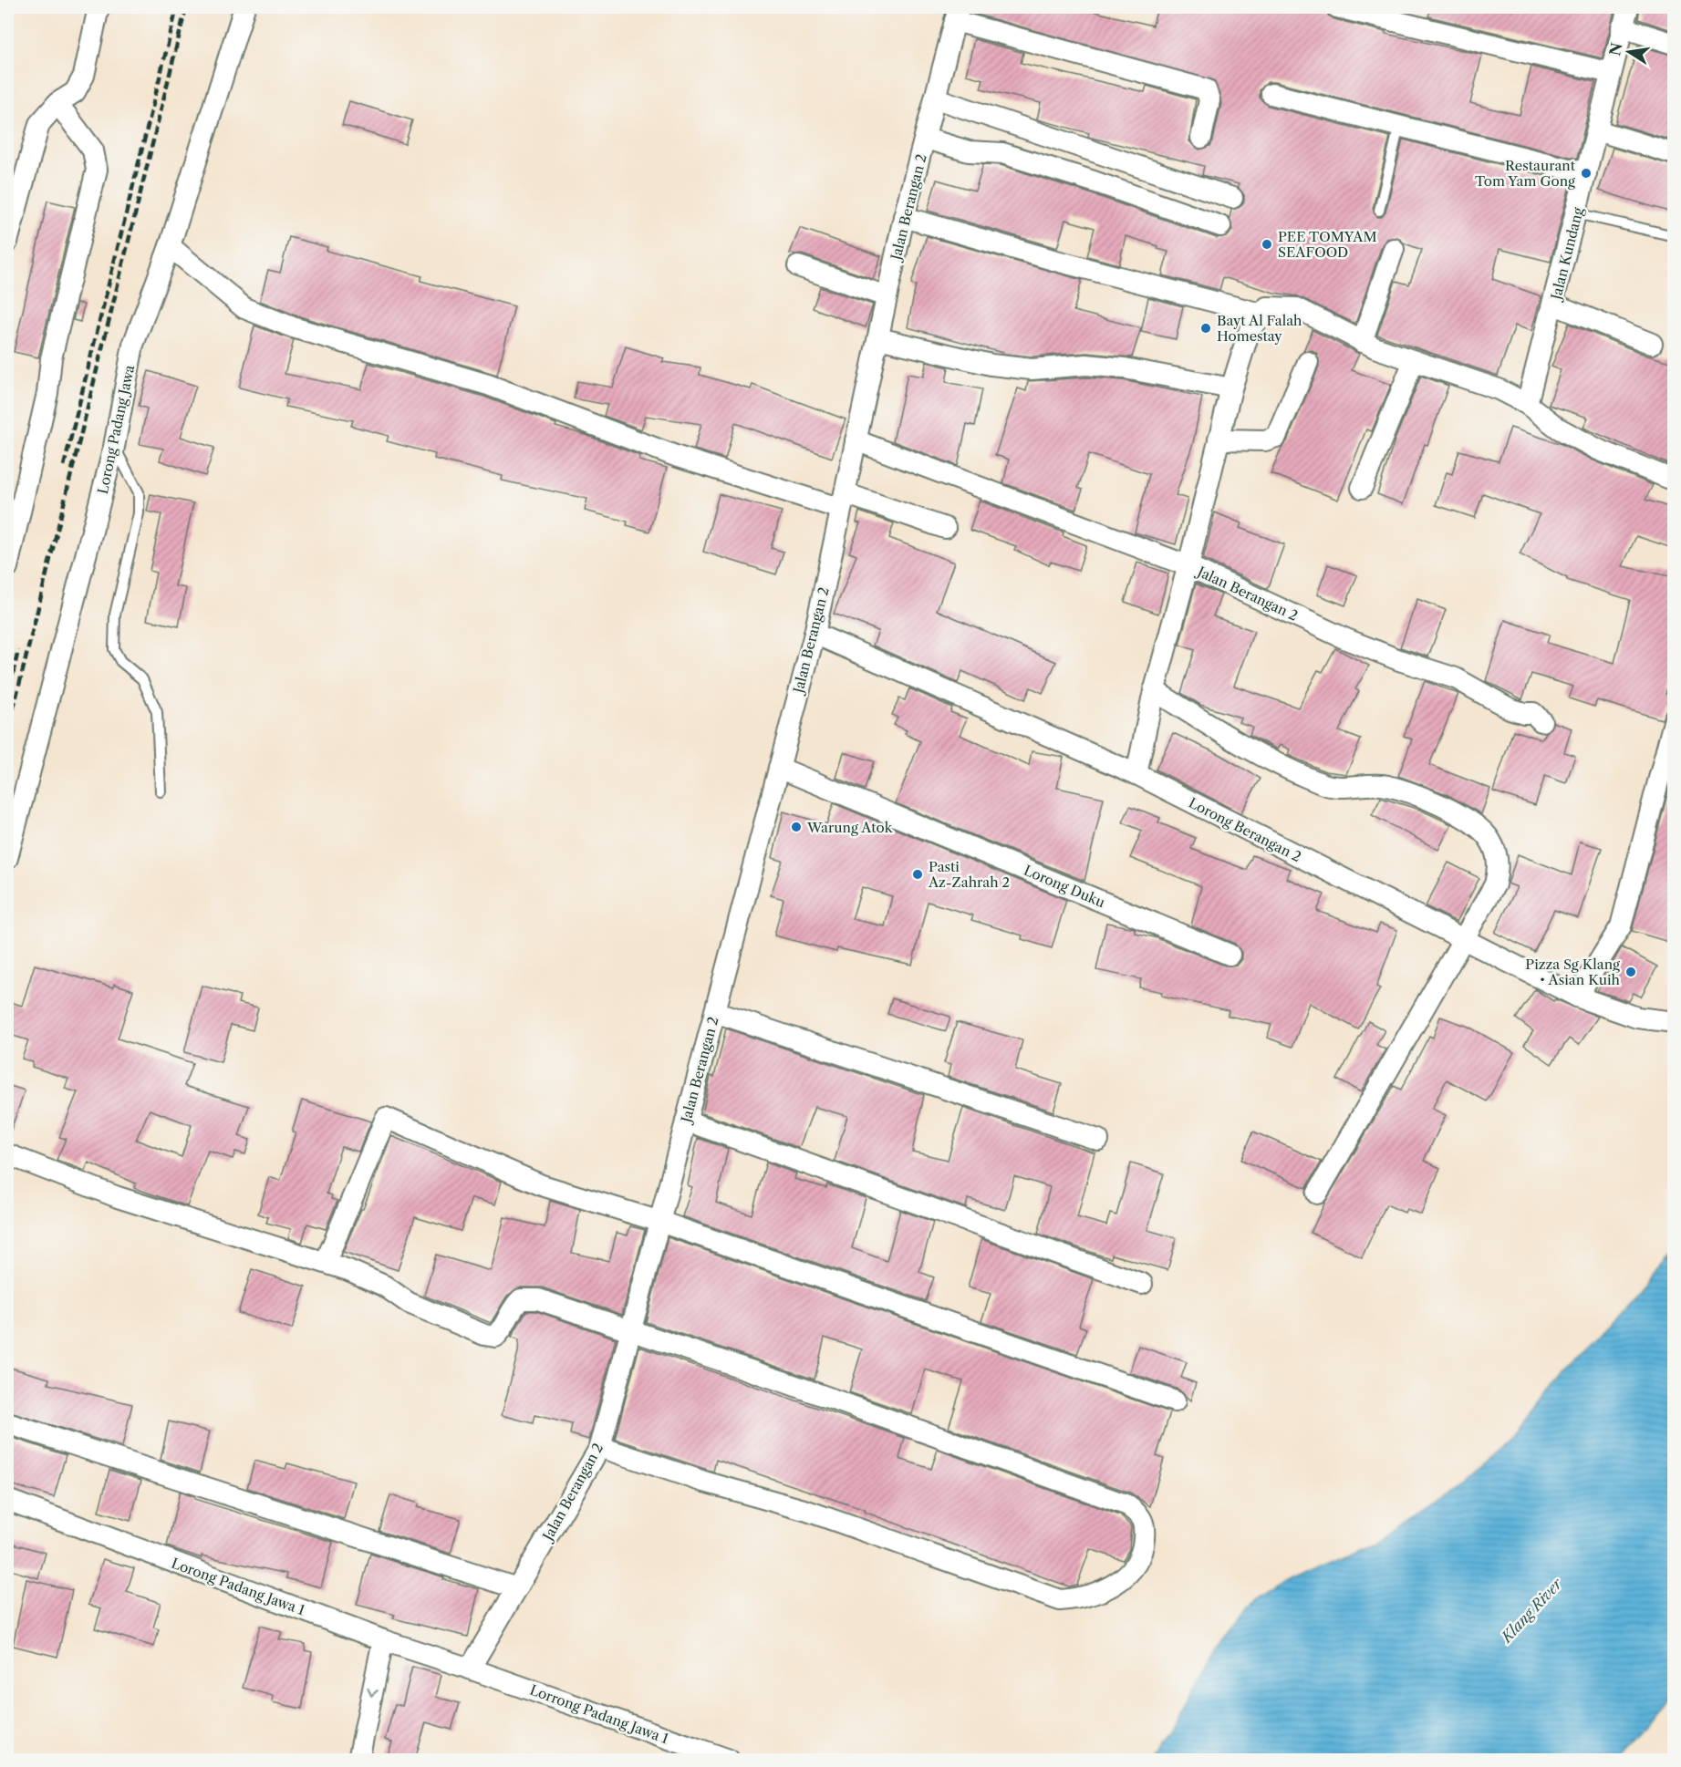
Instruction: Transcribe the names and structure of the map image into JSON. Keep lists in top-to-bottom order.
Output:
{
  "streets": {
    "street": [
      "Jalan Berangan 2",
      "Jalan Kundang",
      "Lorong Padang Jawa",
      "Lorong Berangan 2",
      "Lorong Duku",
      "Lorong Padang Jawa 1",
      "Lorrong Padang Jawa 1"
    ]
  },
  "crossings": [
    ["Jalan Berangan 2", "Lorong Berangan 2"],
    ["Jalan Berangan 2", "Lorong Duku"],
    ["Jalan Berangan 2", "Lorong Padang Jawa 1"],
    ["Jalan Berangan 2", "Lorrong Padang Jawa 1"],
    ["Lorong Padang Jawa 1", "Lorrong Padang Jawa 1"]
  ],
  "water": ["Klang River"],
  "places": [
    "Restaurant Tom Yam Gong",
    "PEE TOMYAM SEAFOOD",
    "Bayt Al Falah Homestay",
    "Warung Atok",
    "Pasti Az-Zahrah 2",
    "Pizza Sg Klang • Asian Kuih"
  ],
  "north": "left"
}
